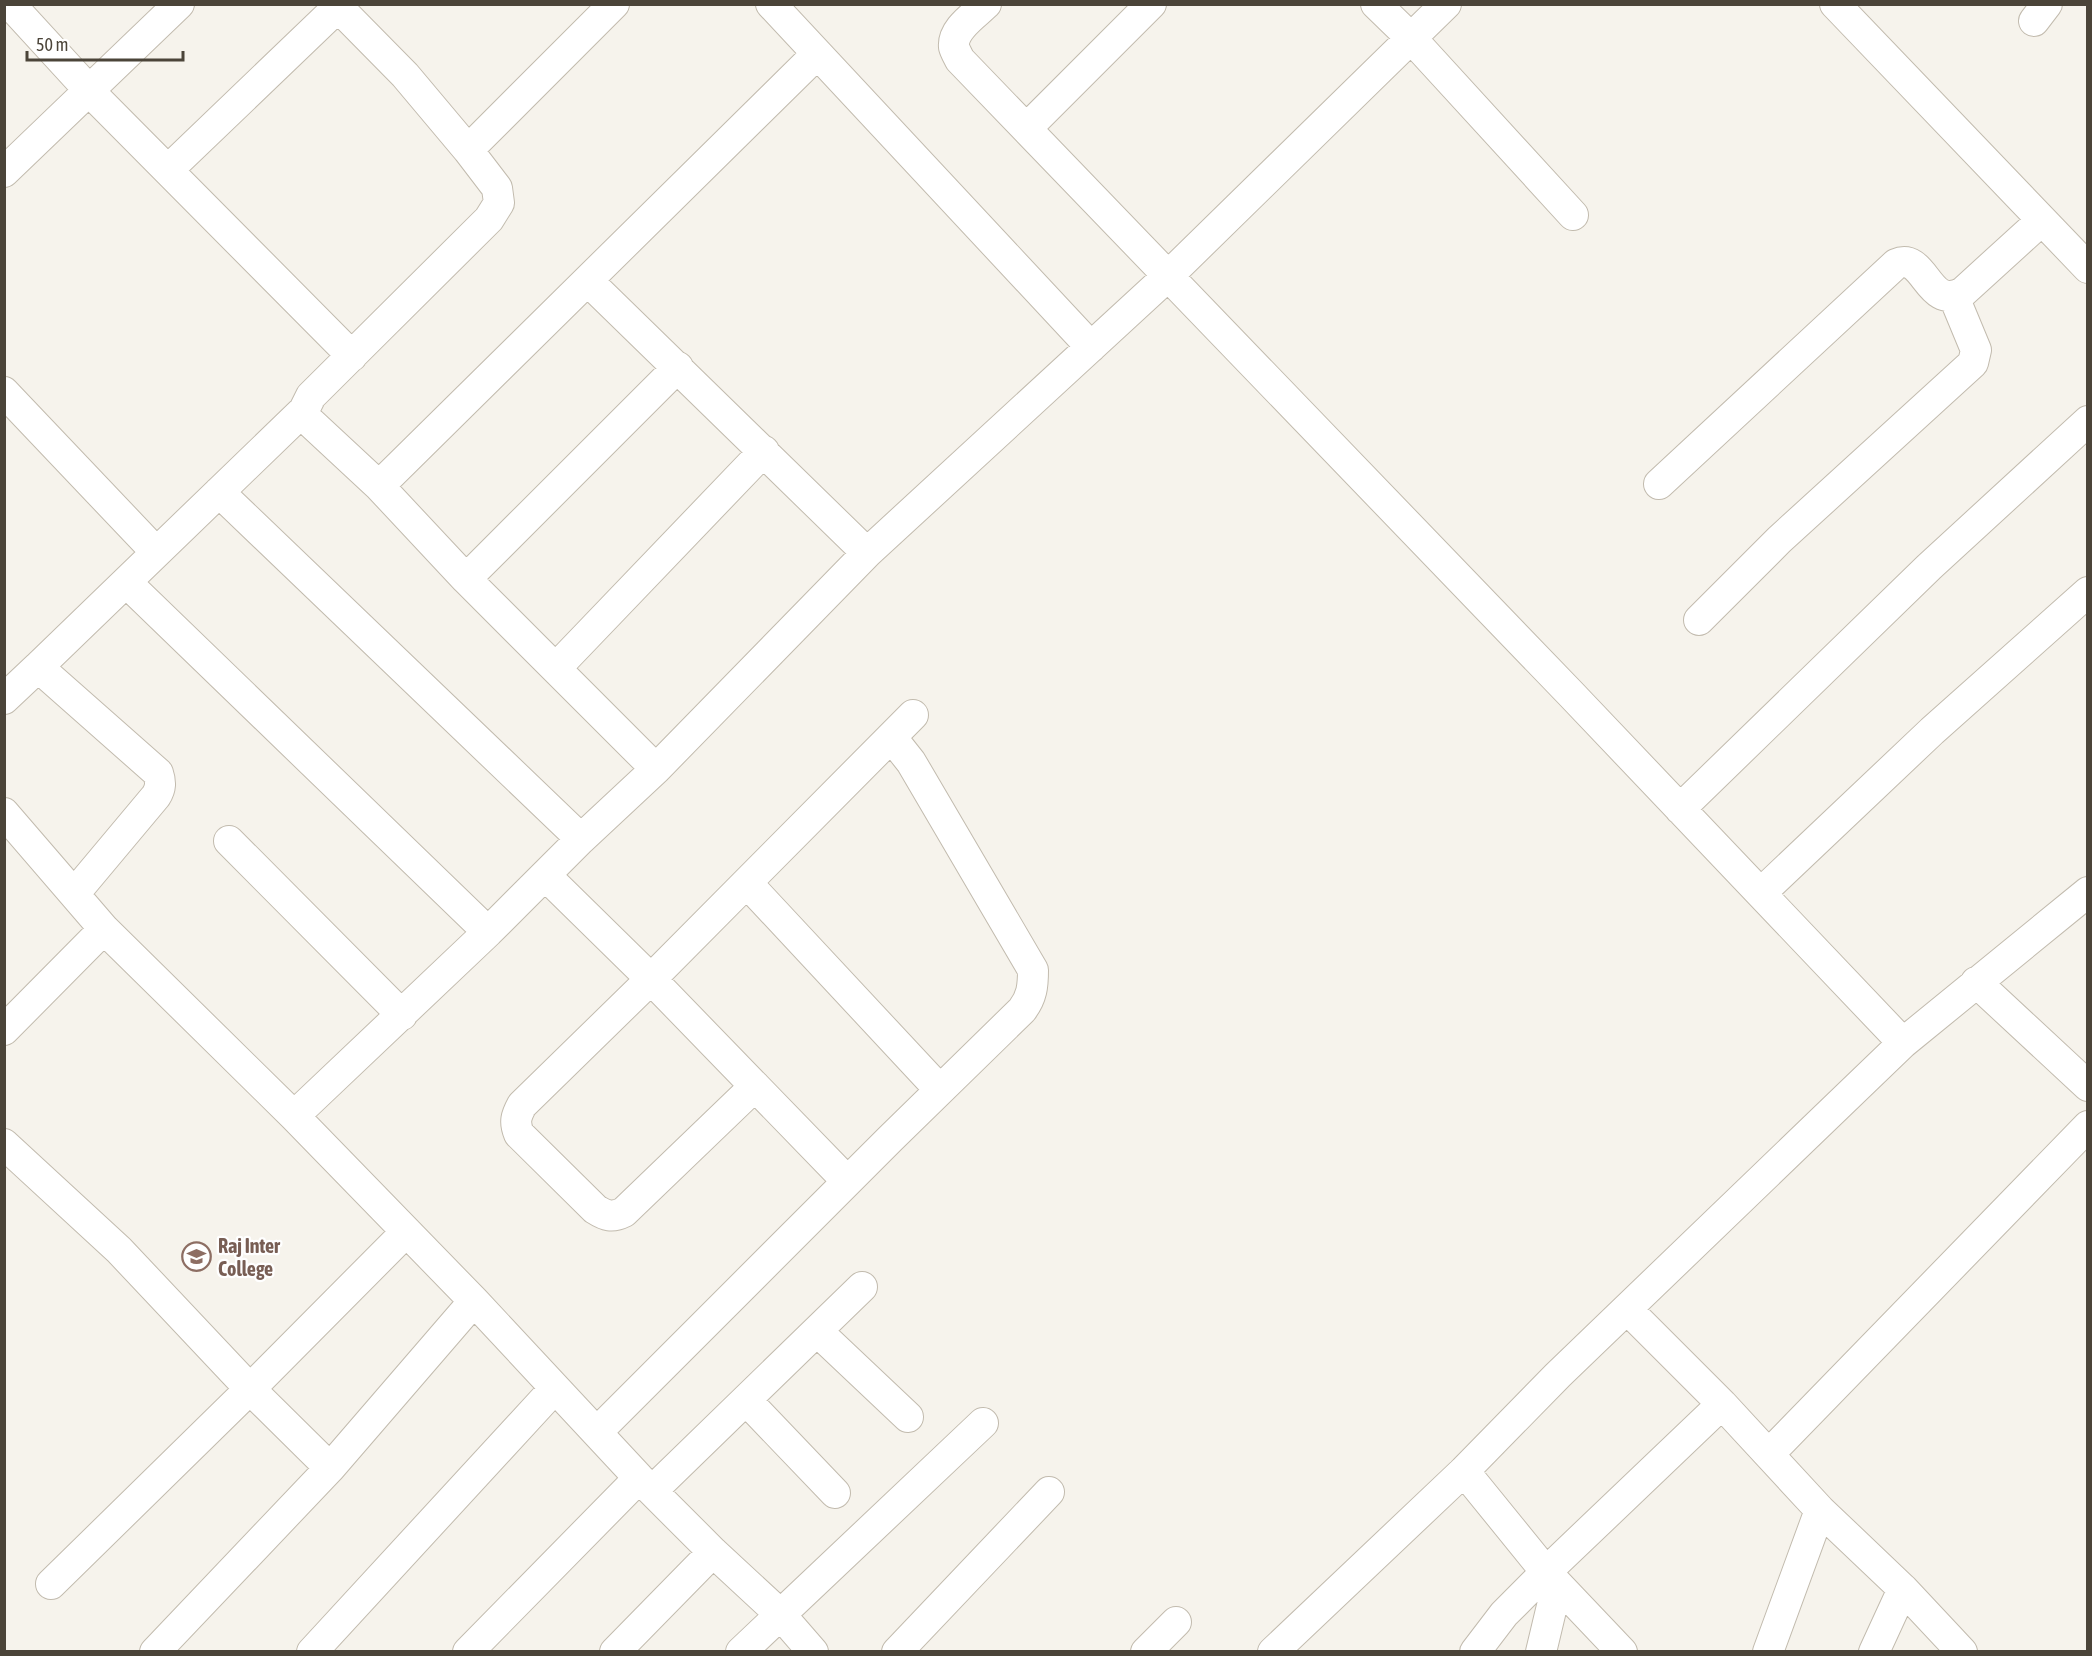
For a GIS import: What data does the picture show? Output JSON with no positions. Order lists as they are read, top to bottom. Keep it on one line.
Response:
{"places":{"school or university":["Raj Inter College"]},"scale_bar":"50 m"}
